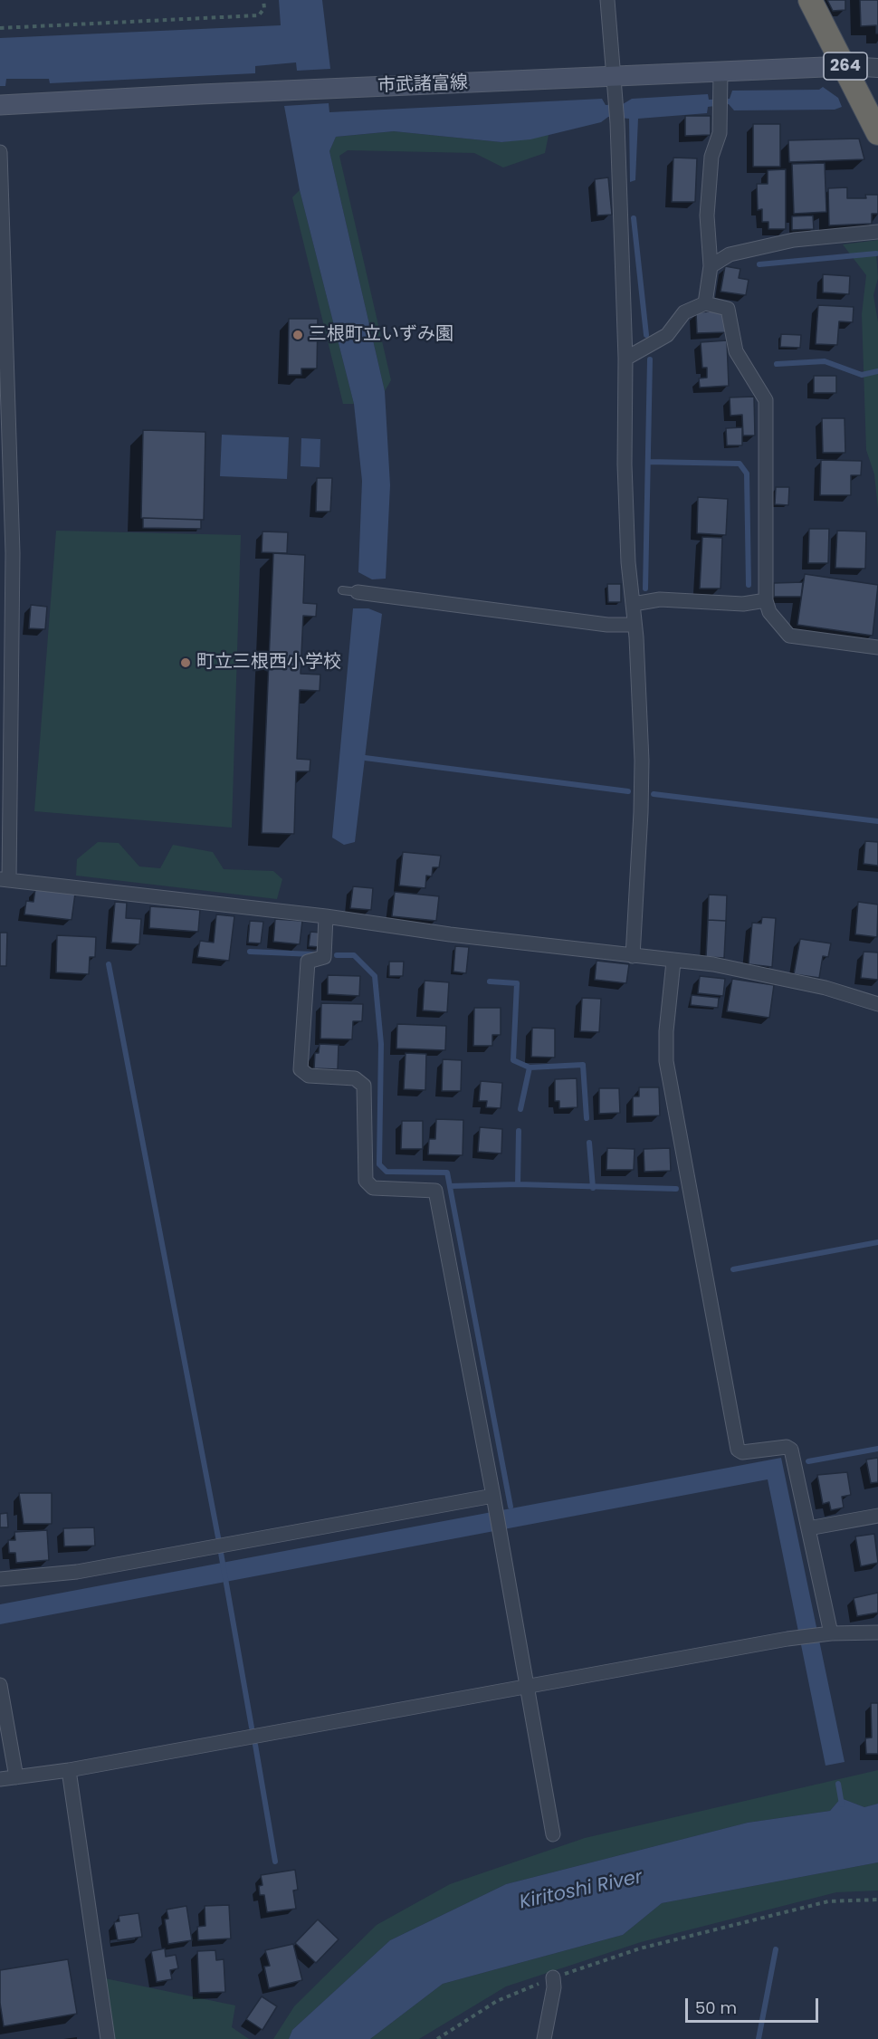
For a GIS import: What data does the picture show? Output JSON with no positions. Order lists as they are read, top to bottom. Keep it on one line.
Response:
{"streets":{"highway":["264"],"main road":["市武諸富線"]},"crossings":[["264","市武諸富線"]],"water":["Kiritoshi River"],"places":["三根町立いずみ園","町立三根西小学校"],"scale_bar":"50 m"}
